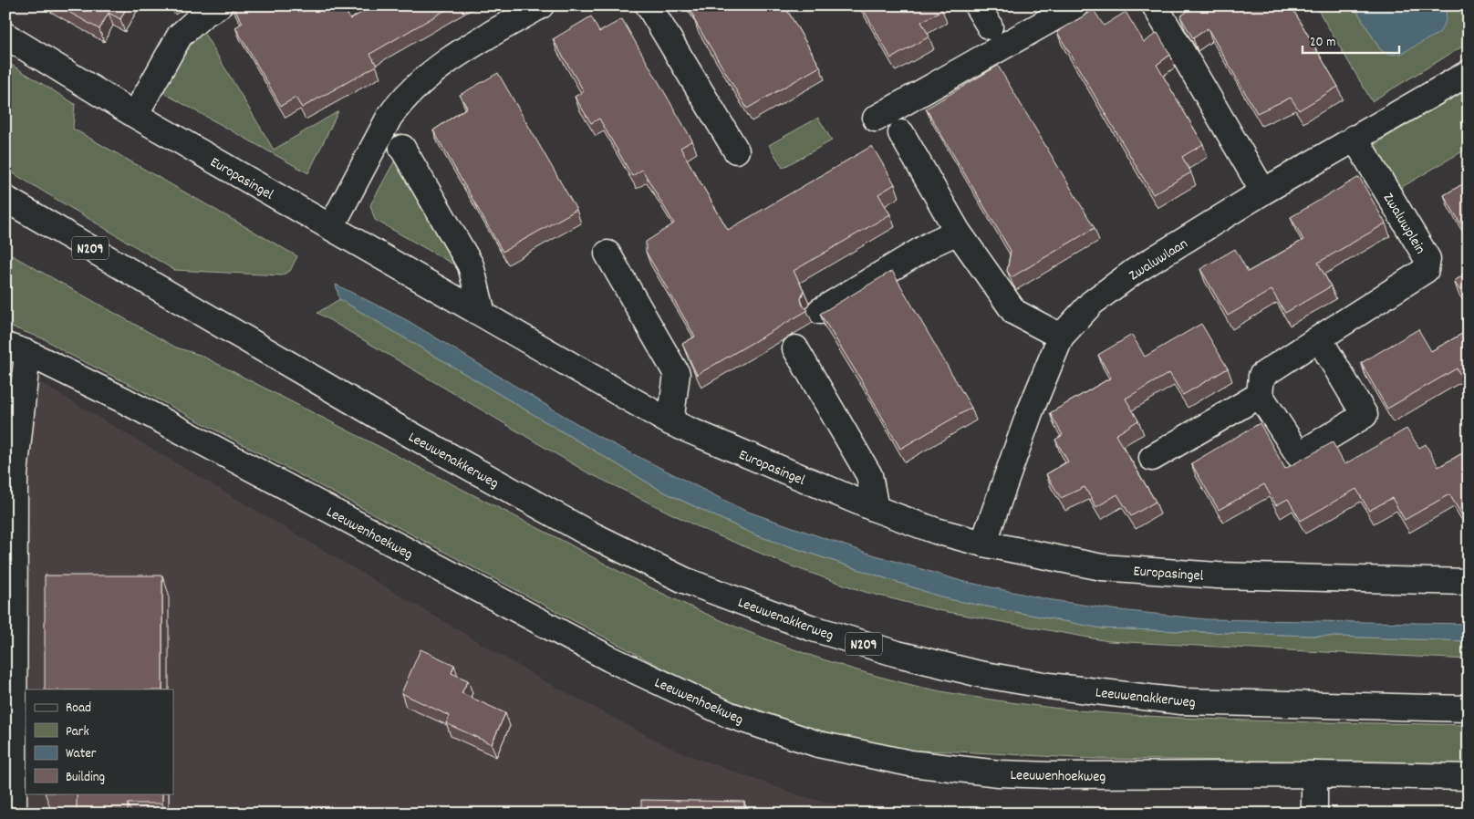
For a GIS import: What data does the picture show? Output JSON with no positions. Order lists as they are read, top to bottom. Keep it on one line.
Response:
{"streets":{"street":["Europasingel","Zwaluwplein","N209","Zwaluwlaan","Leeuwenakkerweg","Leeuwenhoekweg"]},"crossings":[["Europasingel","Zwaluwlaan"],["Zwaluwplein","Zwaluwlaan"]],"legend":["Road","Park","Water","Building"],"scale_bar":"20 m"}
